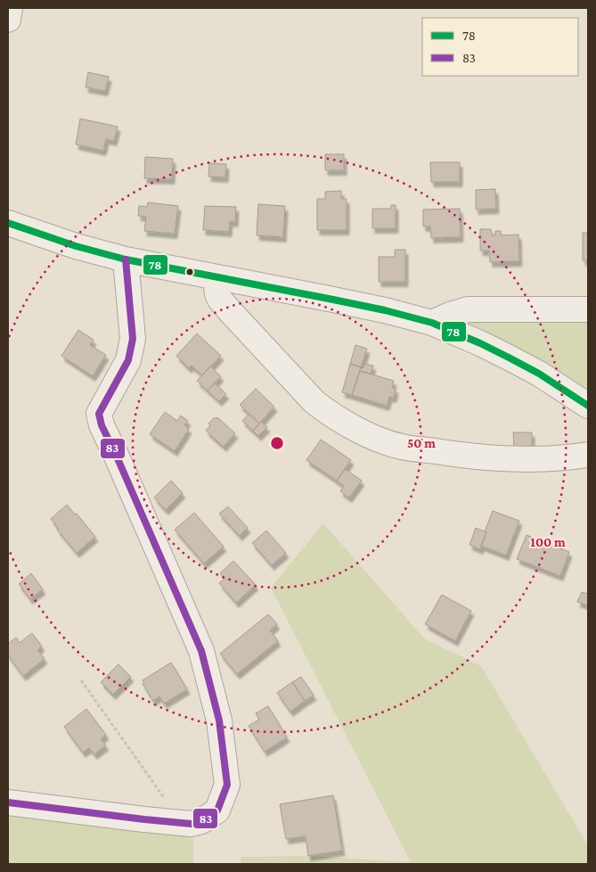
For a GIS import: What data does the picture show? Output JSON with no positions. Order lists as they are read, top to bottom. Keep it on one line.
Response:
{"lines":["transit line 78","transit line 83"],"legend":["78","83"],"rings":["50 m","100 m"]}
